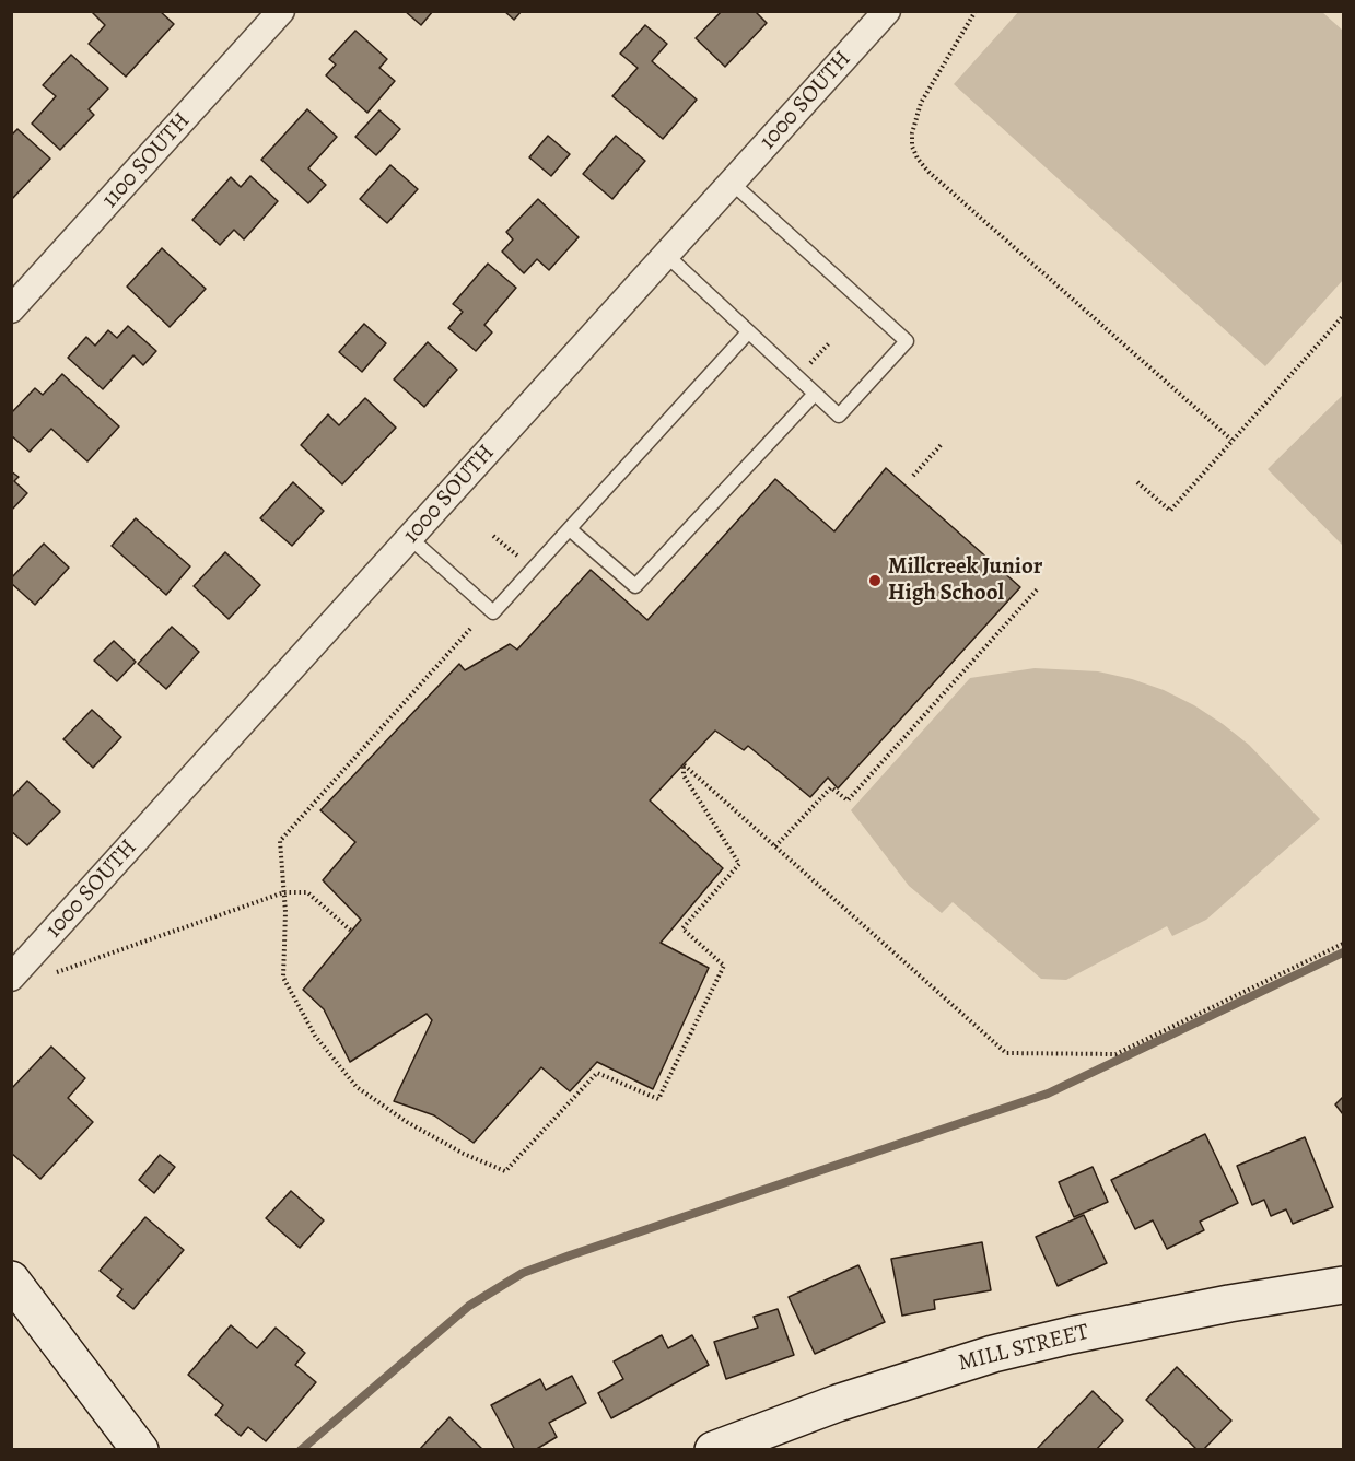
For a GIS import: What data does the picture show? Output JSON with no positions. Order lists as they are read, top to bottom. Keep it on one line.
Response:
{"streets":{"street":["1000 SOUTH","1100 SOUTH","MILL STREET"]},"places":["Millcreek Junior High School"]}
